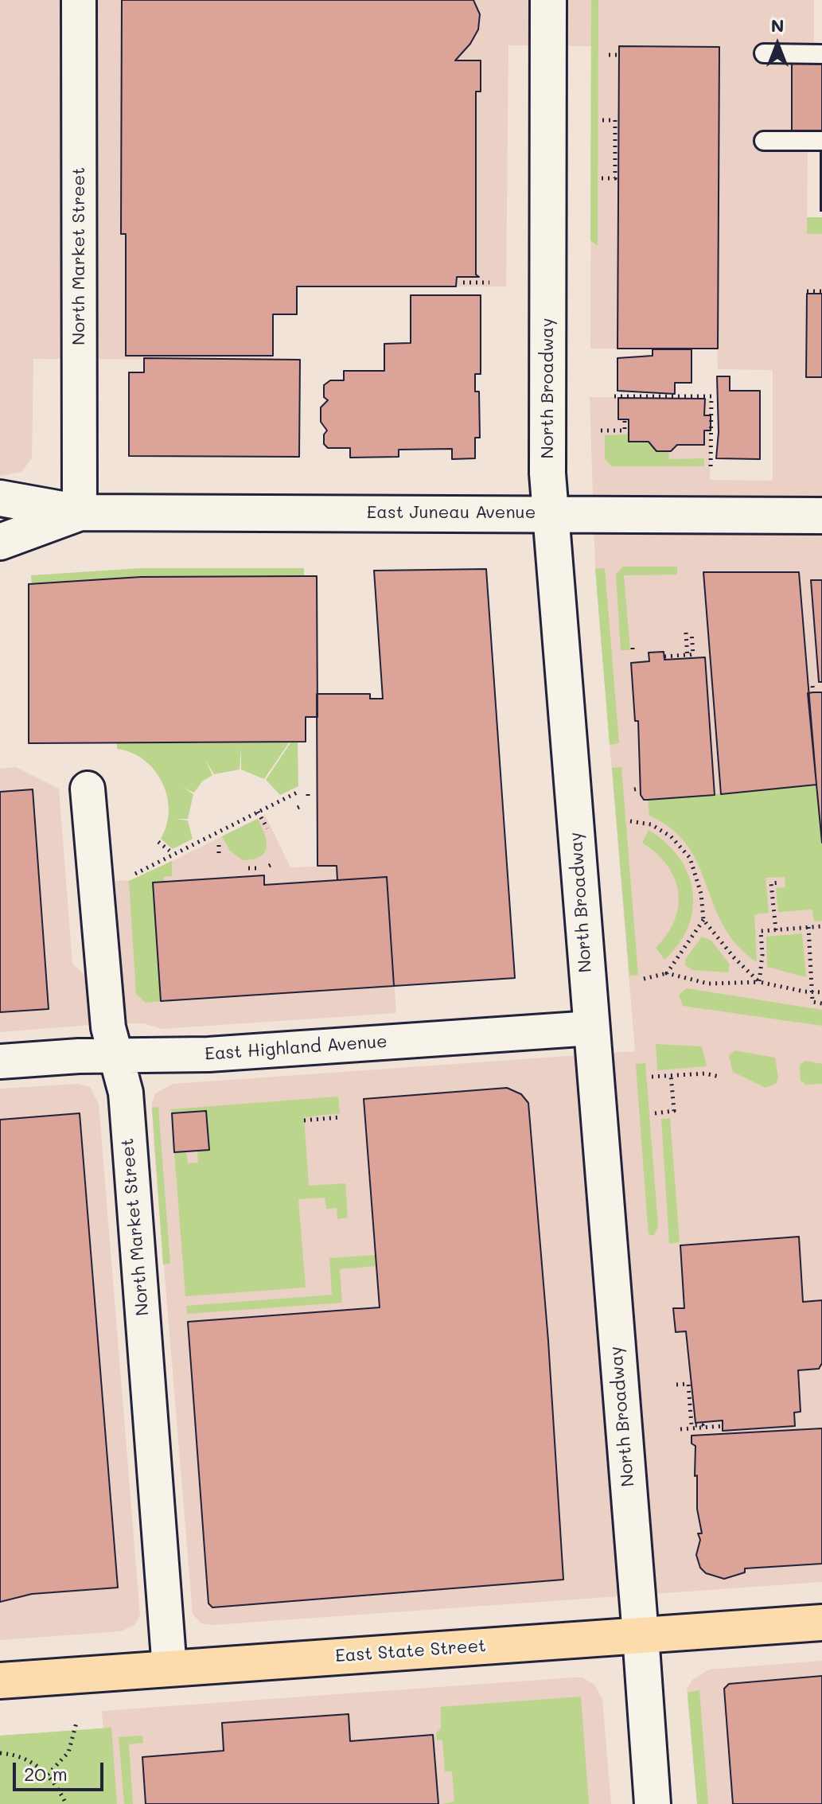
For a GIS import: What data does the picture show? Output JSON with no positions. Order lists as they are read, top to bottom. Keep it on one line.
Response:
{"streets":{"main road":["East State Street"],"street":["North Market Street","North Broadway","East Juneau Avenue","East Highland Avenue"]},"crossings":[["North Market Street","East Juneau Avenue"],["North Market Street","East Highland Avenue"],["North Market Street","East State Street"],["North Broadway","East Juneau Avenue"],["North Broadway","East Highland Avenue"],["North Broadway","East State Street"]],"scale_bar":"20 m","north":"top"}
